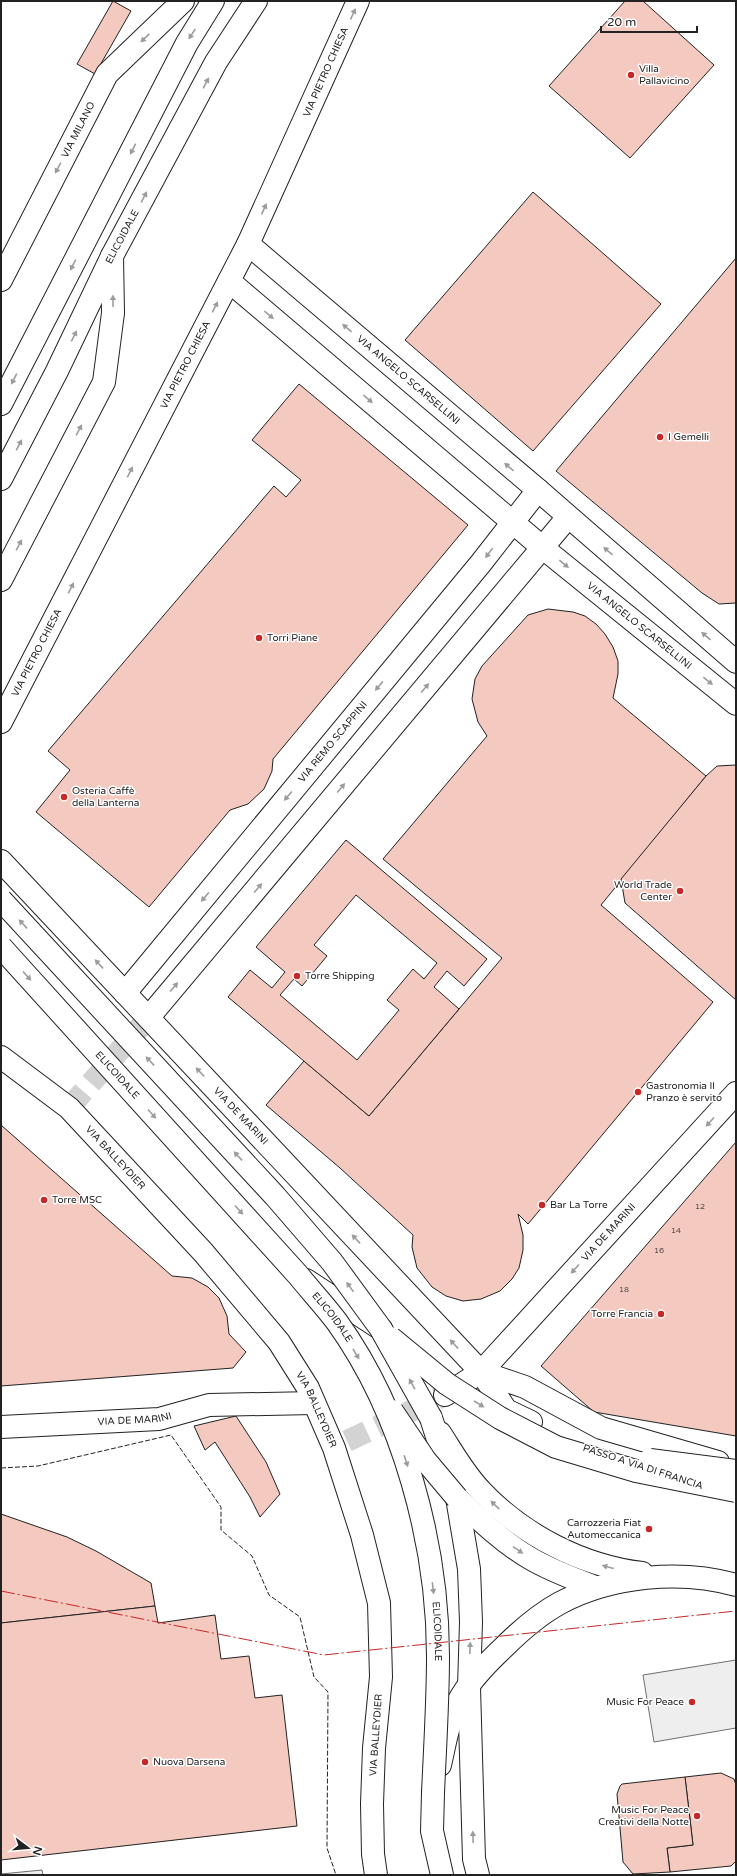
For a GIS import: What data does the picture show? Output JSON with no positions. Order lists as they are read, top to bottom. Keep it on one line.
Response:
{"streets":{"main road":["VIA PIETRO CHIESA","VIA MILANO","ELICOIDALE","VIA ANGELO SCARSELLINI","VIA REMO SCAPPINI","VIA DE MARINI","VIA BALLEYDIER","PASSO A VIA DI FRANCIA"]},"crossings":[["VIA PIETRO CHIESA","VIA ANGELO SCARSELLINI"],["VIA ANGELO SCARSELLINI","VIA REMO SCAPPINI"],["VIA REMO SCAPPINI","VIA DE MARINI"],["VIA DE MARINI","VIA BALLEYDIER"],["VIA DE MARINI","PASSO A VIA DI FRANCIA"]],"places":["Villa Pallavicino","I Gemelli","Torri Piane","Osteria Caffè della Lanterna","World Trade Center","Torre Shipping","Gastronomia Il Pranzo è servito","Torre MSC","Bar La Torre","Torre Francia","Carrozzeria Fiat Automeccanica","Music For Peace","Nuova Darsena","Music For Peace Creativi della Notte"],"house_numbers":["12","14","16","18"],"scale_bar":"20 m","north":"right"}
